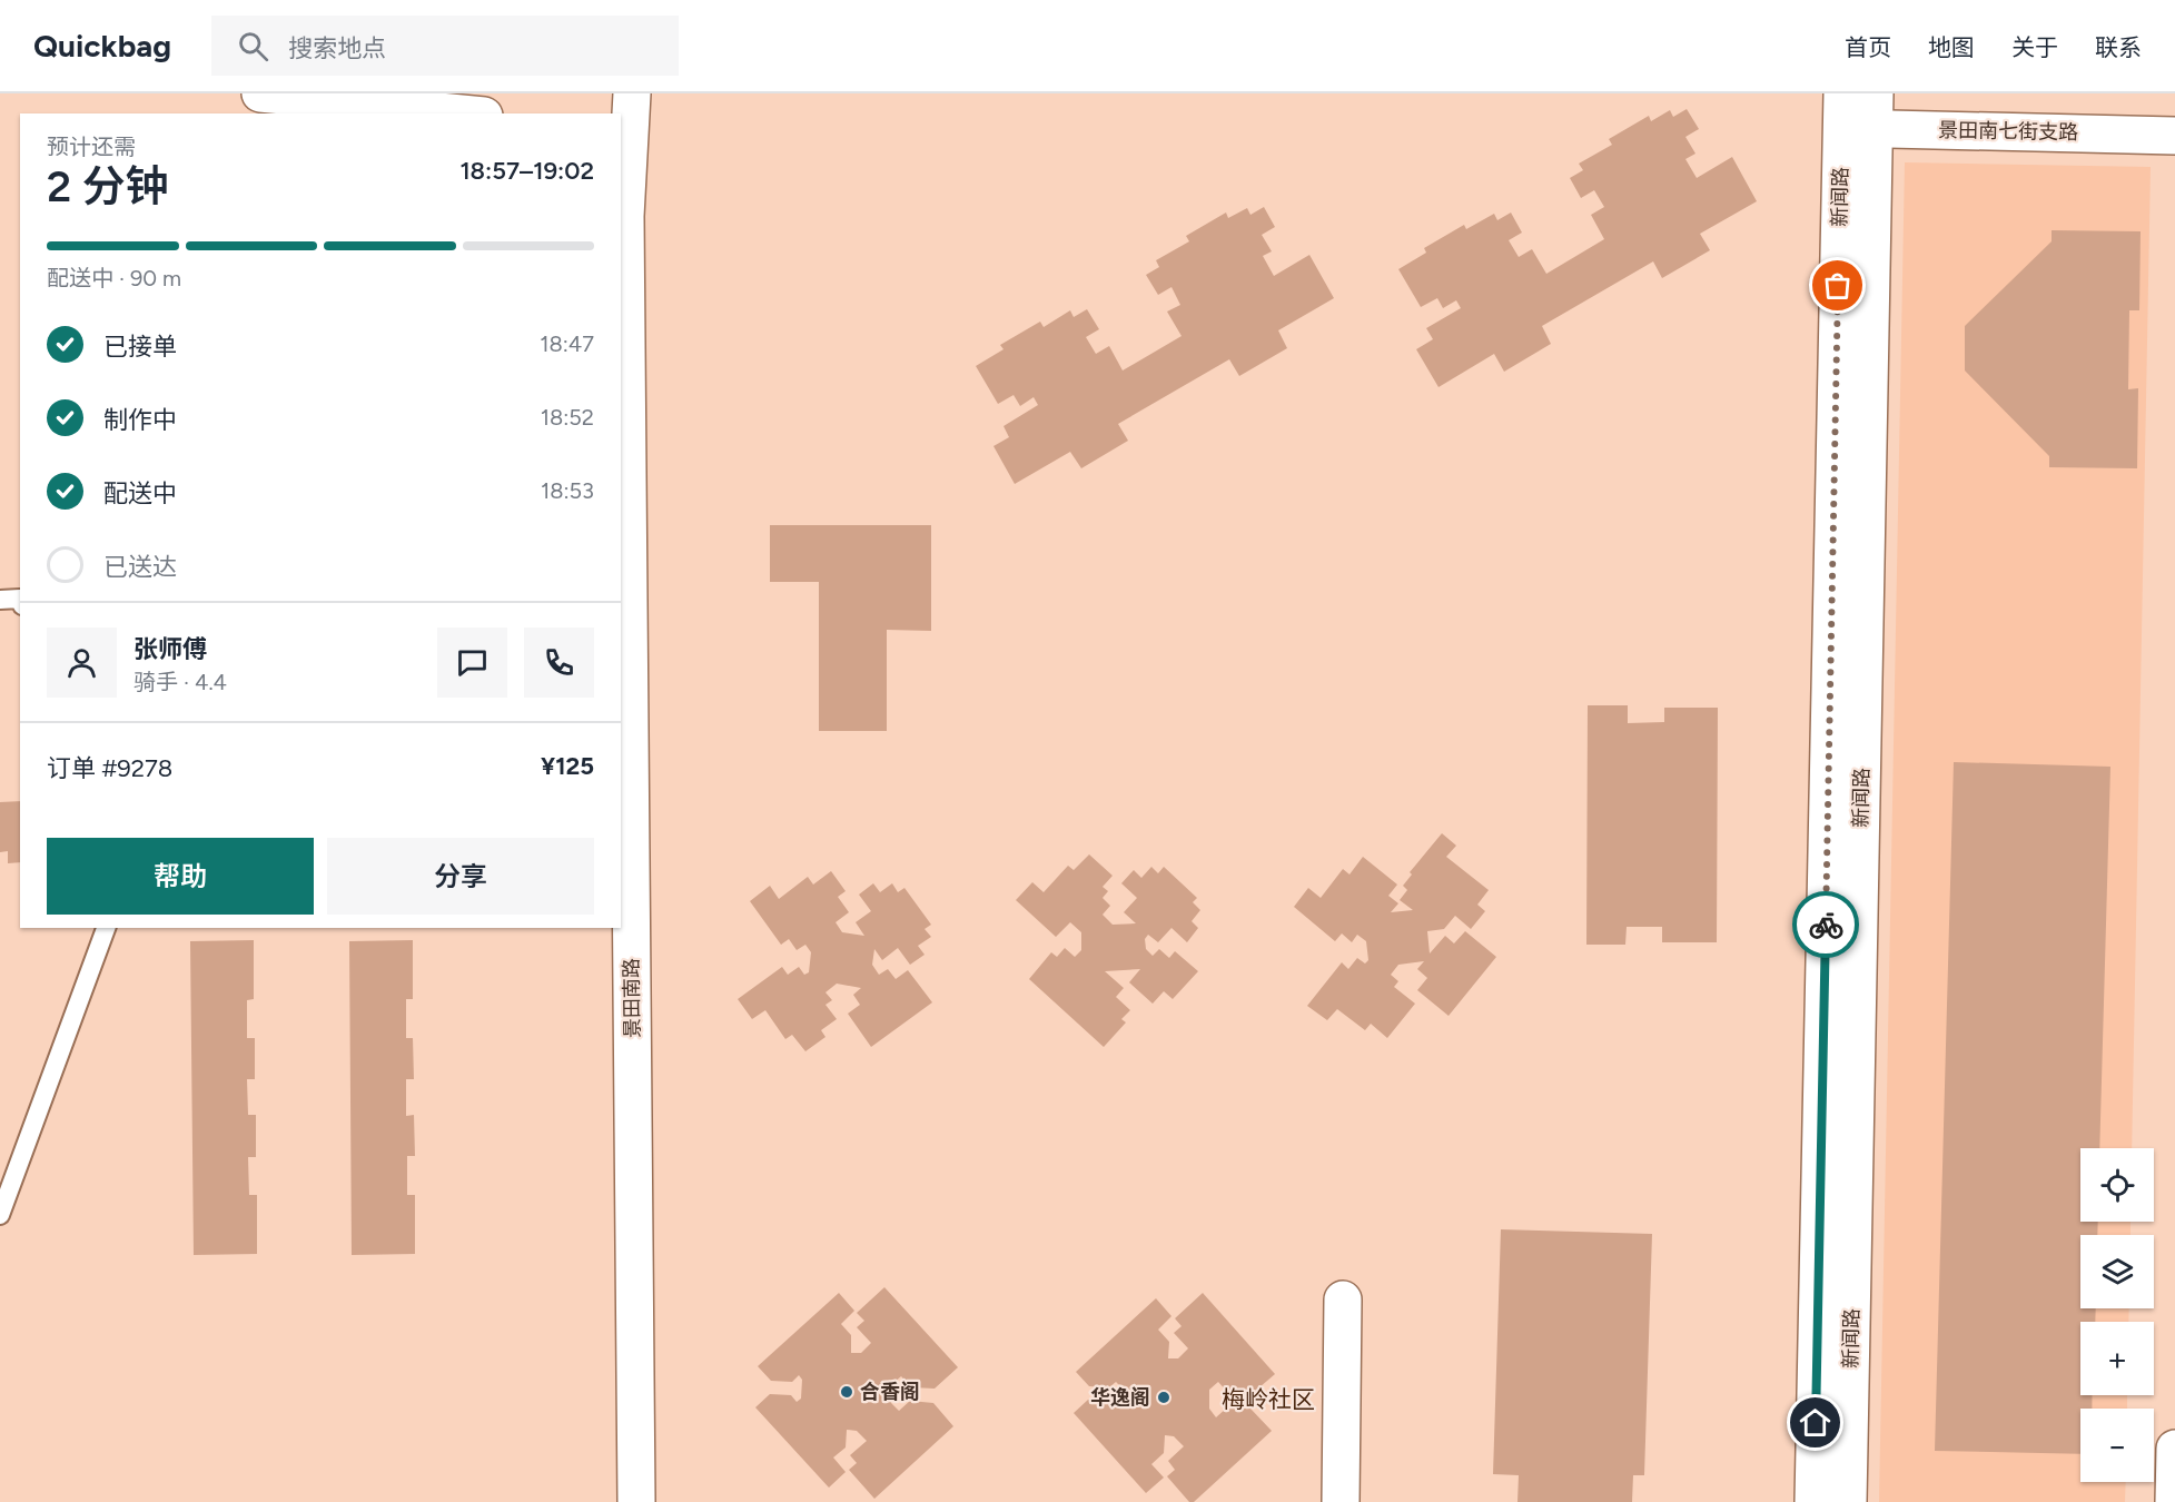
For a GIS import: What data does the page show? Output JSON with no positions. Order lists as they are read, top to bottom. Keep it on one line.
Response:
{"streets":{"street":["景田南七街支路","新闻路","景田南路"]},"crossings":[["景田南七街支路","新闻路"]],"districts":["梅岭社区"],"places":["合香阁","华逸阁"],"page":{"header":"Quickbag","search":"搜索地点","nav":["首页","地图","关于","联系"],"heading":["2 分钟","预计还需","18:57–19:02"],"panel":["张师傅","骑手 · 4.4","订单 #9278","¥125"],"bar":"配送中 · 90 m","list":[["已接单","18:47"],["制作中","18:52"],["配送中","18:53"],"已送达"],"buttons":["帮助","分享"],"map_buttons":["+","−"]}}
